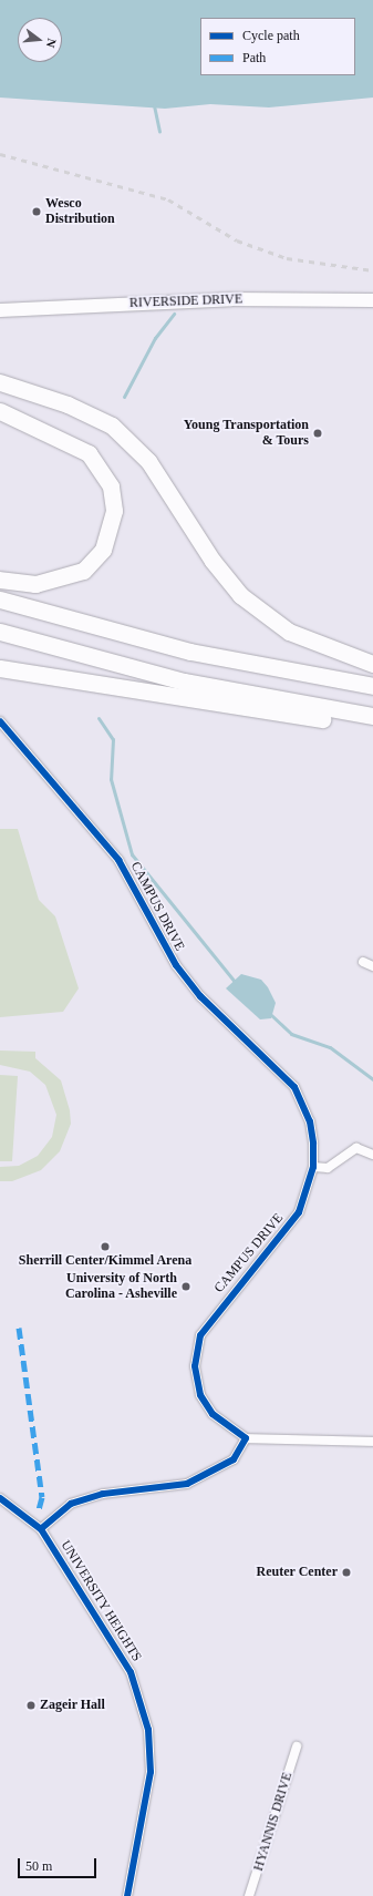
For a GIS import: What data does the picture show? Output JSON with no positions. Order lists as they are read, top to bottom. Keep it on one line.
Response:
{"streets":{"main road":["RIVERSIDE DRIVE"],"street":["CAMPUS DRIVE","UNIVERSITY HEIGHTS","HYANNIS DRIVE"]},"places":["Wesco Distribution","Young Transportation & Tours","Sherrill Center/Kimmel Arena","University of North Carolina - Asheville","Reuter Center","Zageir Hall"],"legend":["Cycle path","Path"],"scale_bar":"50 m","north":"right"}
